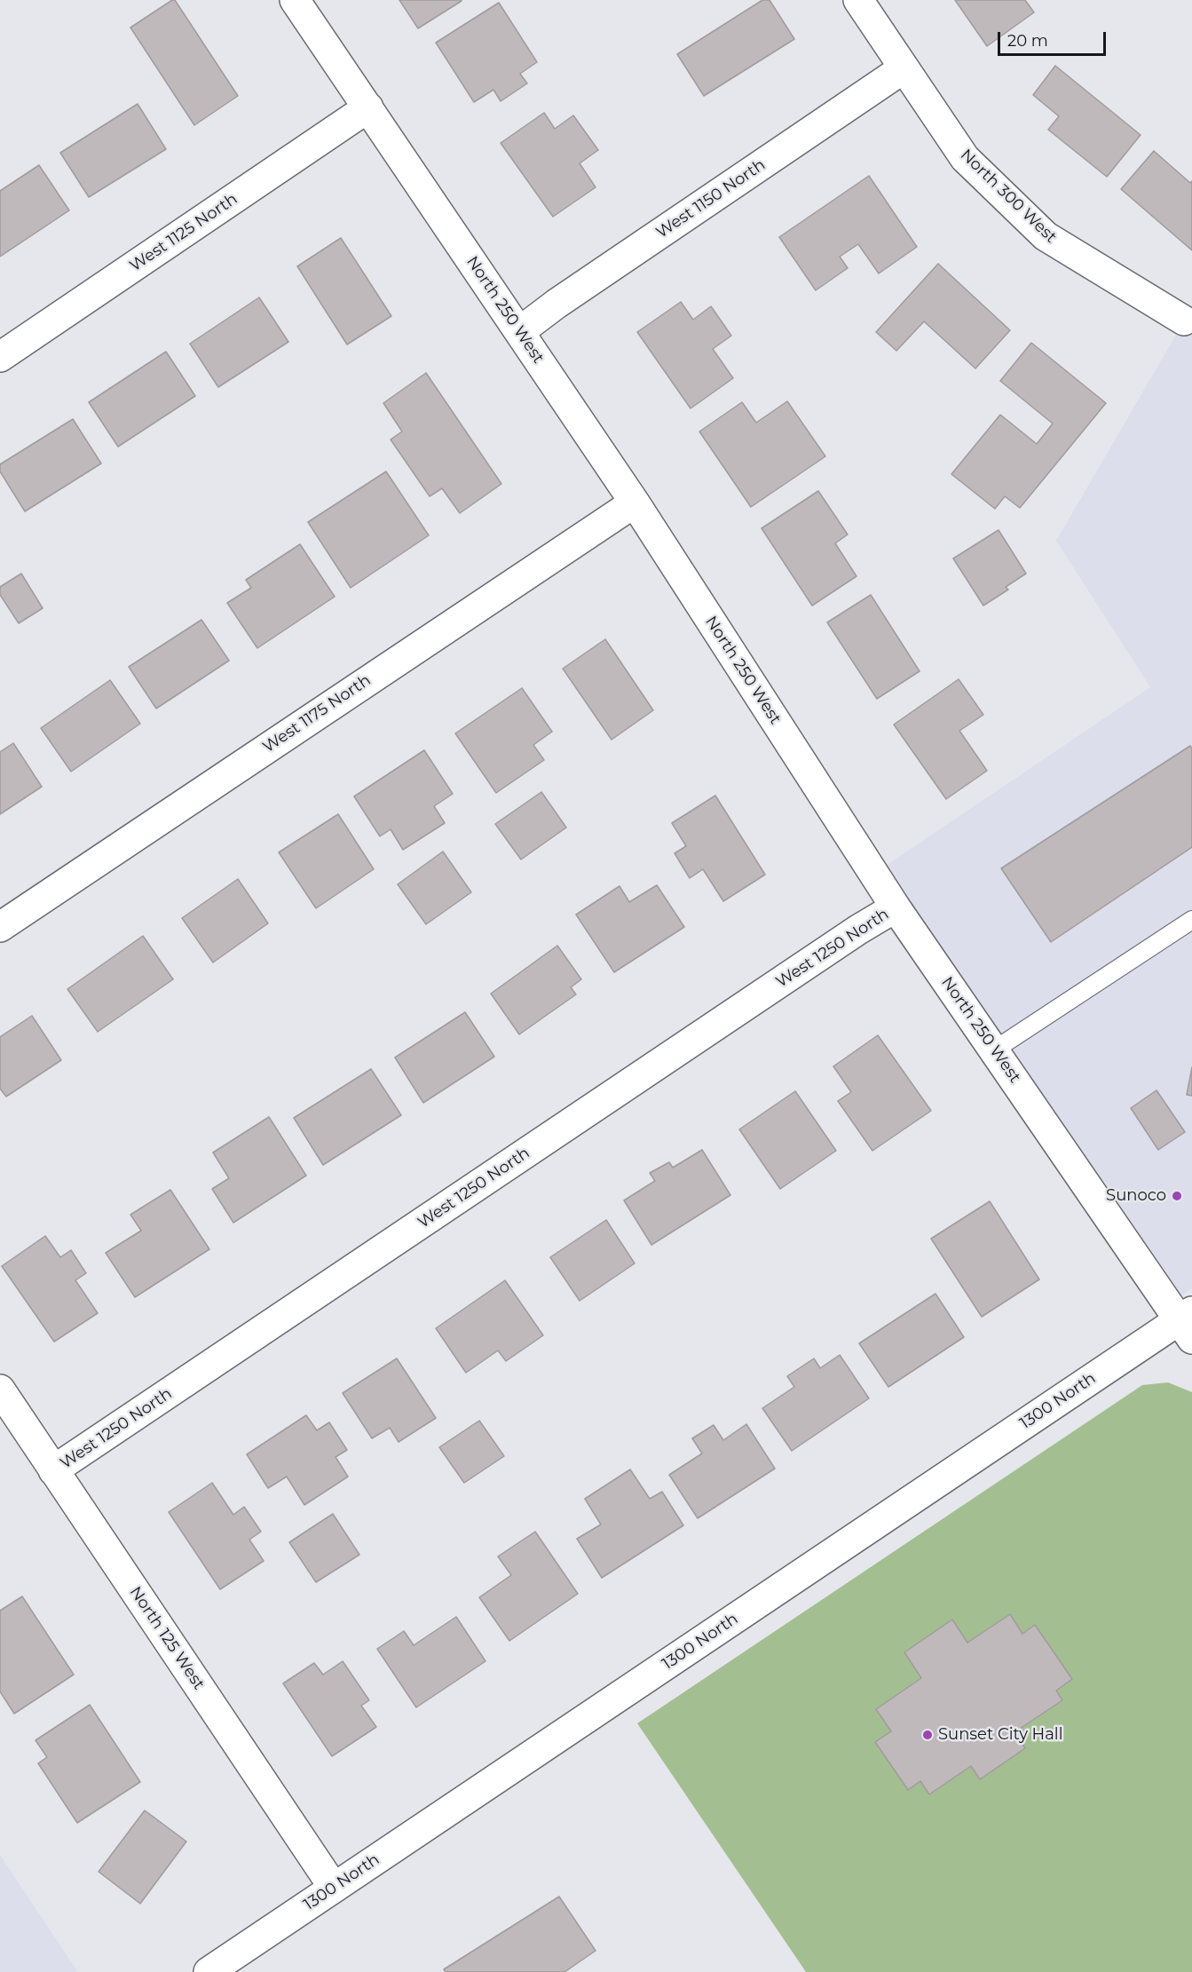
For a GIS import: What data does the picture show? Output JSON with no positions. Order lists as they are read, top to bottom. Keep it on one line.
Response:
{"streets":{"street":["North 300 West","West 1150 North","West 1125 North","North 250 West","West 1175 North","West 1250 North","1300 North","North 125 West"]},"crossings":[["North 300 West","West 1150 North"],["West 1150 North","North 250 West"],["West 1125 North","North 250 West"],["North 250 West","West 1175 North"],["North 250 West","West 1250 North"],["North 250 West","1300 North"],["West 1250 North","North 125 West"],["1300 North","North 125 West"]],"places":["Sunoco","Sunset City Hall"],"scale_bar":"20 m"}
